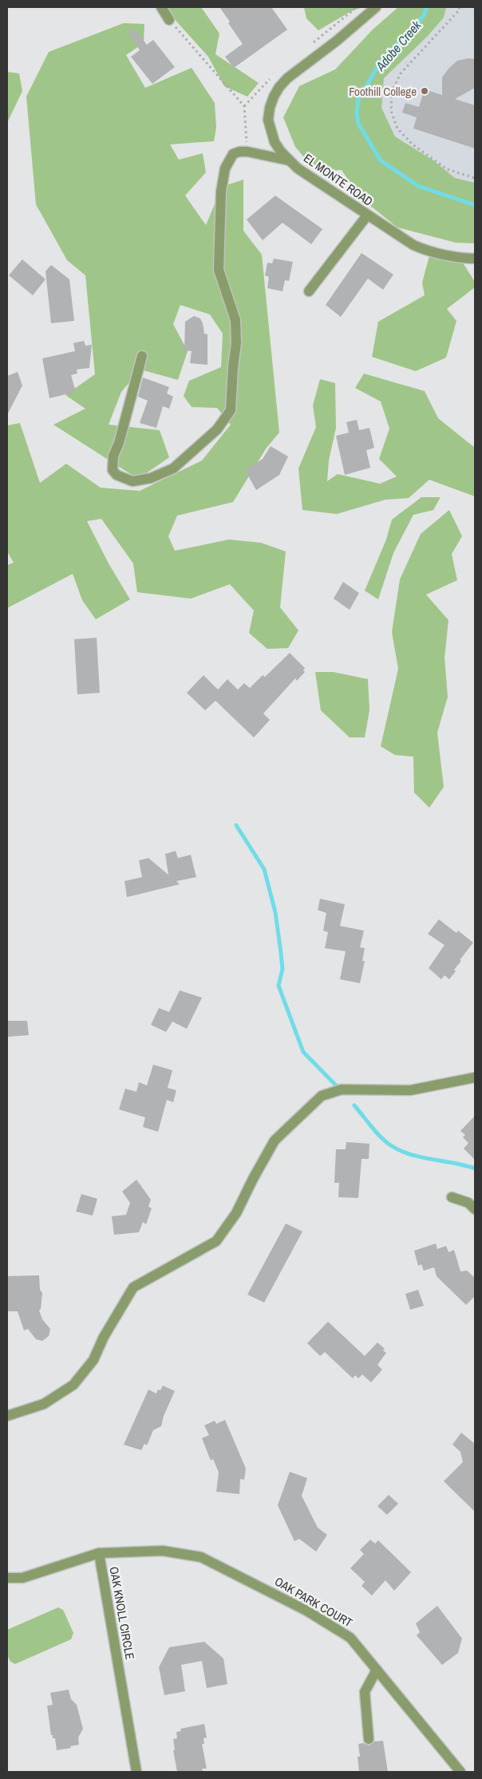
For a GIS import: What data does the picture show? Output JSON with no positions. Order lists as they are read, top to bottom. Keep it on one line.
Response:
{"streets":{"street":["EL MONTE ROAD","OAK PARK COURT","OAK KNOLL CIRCLE"]},"crossings":[["OAK PARK COURT","OAK KNOLL CIRCLE"]],"water":["Adobe Creek"],"places":["Foothill College"]}
